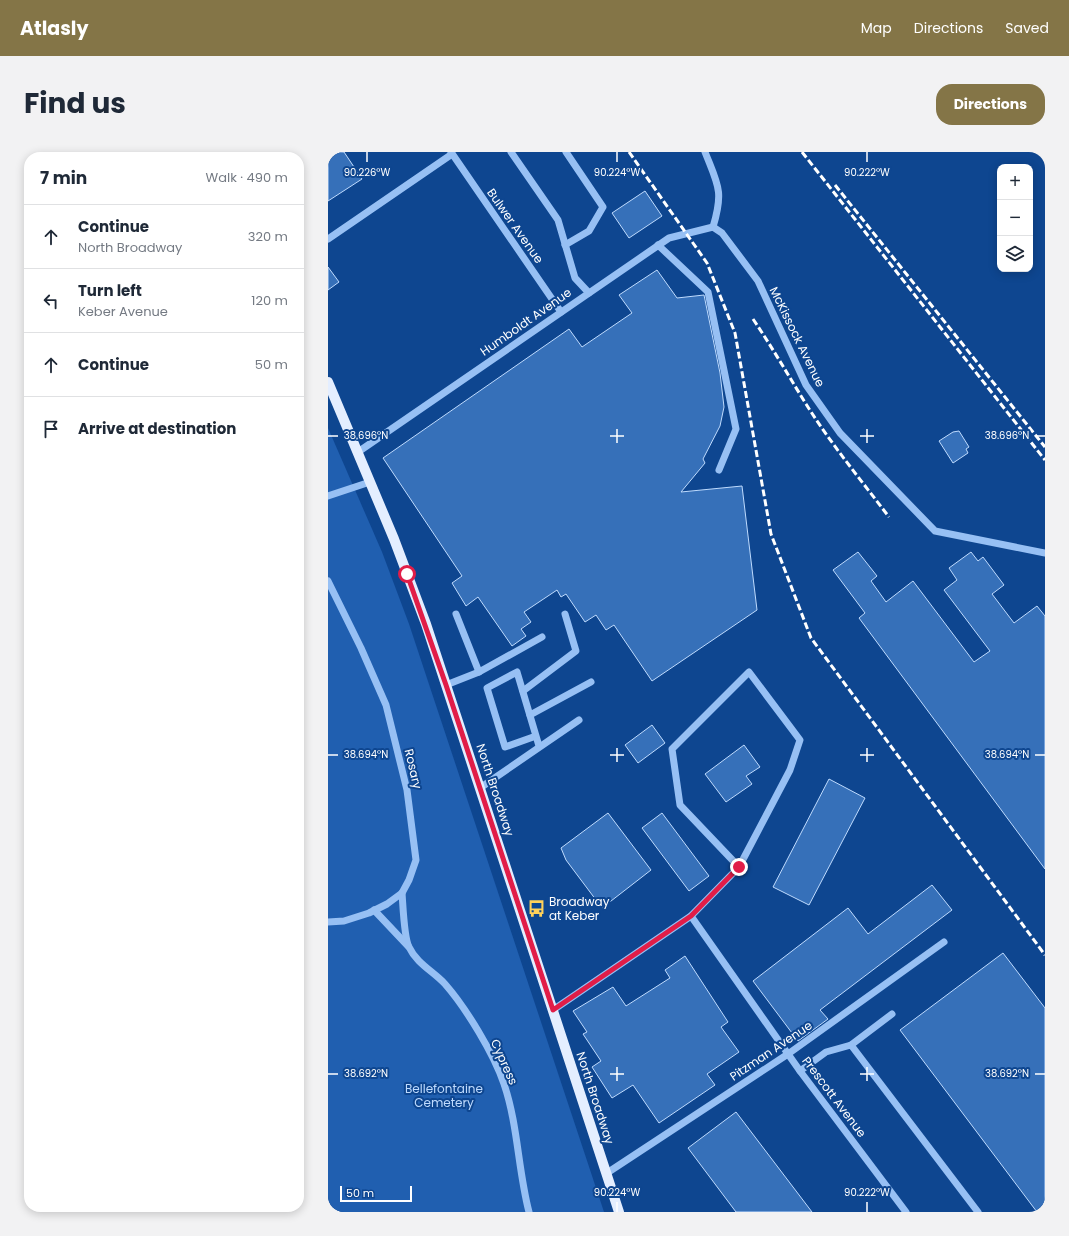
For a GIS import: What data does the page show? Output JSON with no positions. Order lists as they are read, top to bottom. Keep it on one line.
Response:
{"streets":{"main road":["North Broadway"],"street":["Bulwer Avenue","Humboldt Avenue","McKissock Avenue","Rosary","Pitzman Avenue","Cypress","Prescott Avenue"]},"crossings":[["Bulwer Avenue","Humboldt Avenue"],["Humboldt Avenue","McKissock Avenue"],["Humboldt Avenue","North Broadway"],["Rosary","Cypress"],["North Broadway","Pitzman Avenue"],["Pitzman Avenue","Prescott Avenue"]],"parks":["Bellefontaine Cemetery"],"places":{"bus stop":["Broadway at Keber"]},"scale_bar":"50 m","page":{"header":"Atlasly","nav":["Map","Directions","Saved"],"title":"Find us","buttons":"Directions","heading":["7 min","Walk · 490 m"],"map_buttons":["+","−"],"list":[["Continue","North Broadway","320 m"],["Turn left","Keber Avenue","120 m"],["Continue","50 m"],"Arrive at destination"],"scale":"50 m"},"coordinates":["90.226°W","90.224°W","90.222°W","38.696°N","38.694°N","38.692°N"]}
